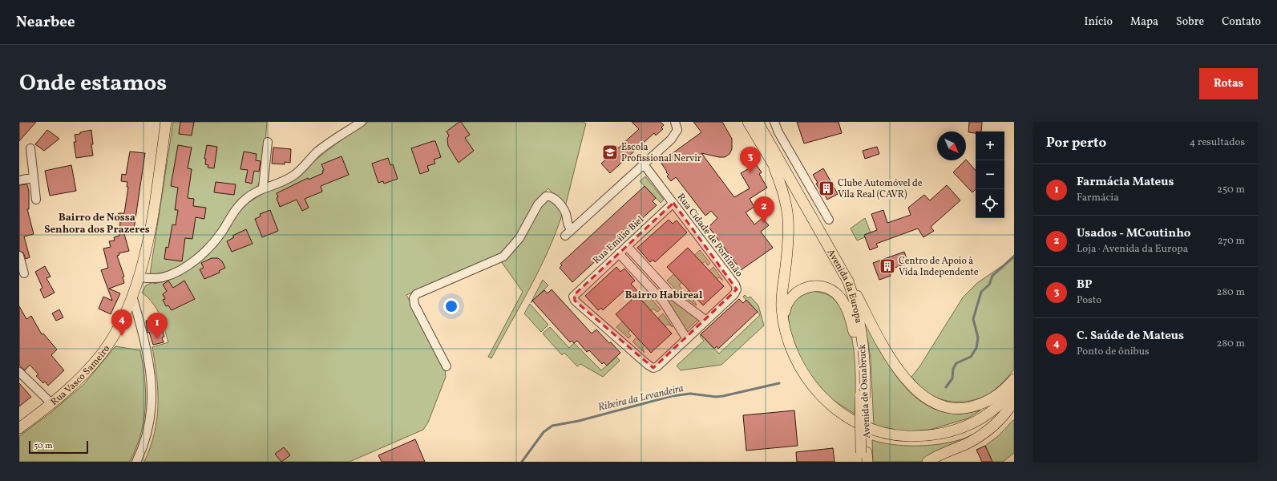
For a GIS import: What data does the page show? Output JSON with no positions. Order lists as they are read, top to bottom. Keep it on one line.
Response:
{"streets":{"main road":["Avenida da Europa","Rua Vasco Sameiro","Avenida de Osnabruck"],"street":["Rua Cidade de Portimão","Rua Emílio Biel"]},"crossings":[["Rua Cidade de Portimão","Rua Emílio Biel"],["Avenida da Europa","Avenida de Osnabruck"]],"districts":["Bairro de Nossa Senhora dos Prazeres","Bairro Habireal"],"water":["Ribeira da Levandeira"],"places":{"school or university":["Escola Profissional Nervir"],"building":["Clube Automóvel de Vila Real (CAVR)","Centro de Apoio à Vida Independente"]},"scale_bar":"50 m","north":"bottom right","page":{"header":"Nearbee","nav":["Início","Mapa","Sobre","Contato"],"title":"Onde estamos","buttons":"Rotas","heading":["Por perto","4 resultados"],"map_buttons":["+","−"],"pins":["3","2","4","1"],"list":[{"mark":"1","name":"Farmácia Mateus","note":"Farmácia","value":"250 m"},{"mark":"2","name":"Usados - MCoutinho","note":"Loja · Avenida da Europa","value":"270 m"},{"mark":"3","name":"BP","note":"Posto","value":"280 m"},{"mark":"4","name":"C. Saúde de Mateus","note":"Ponto de ônibus","value":"280 m"}],"scale":"50 m"}}
